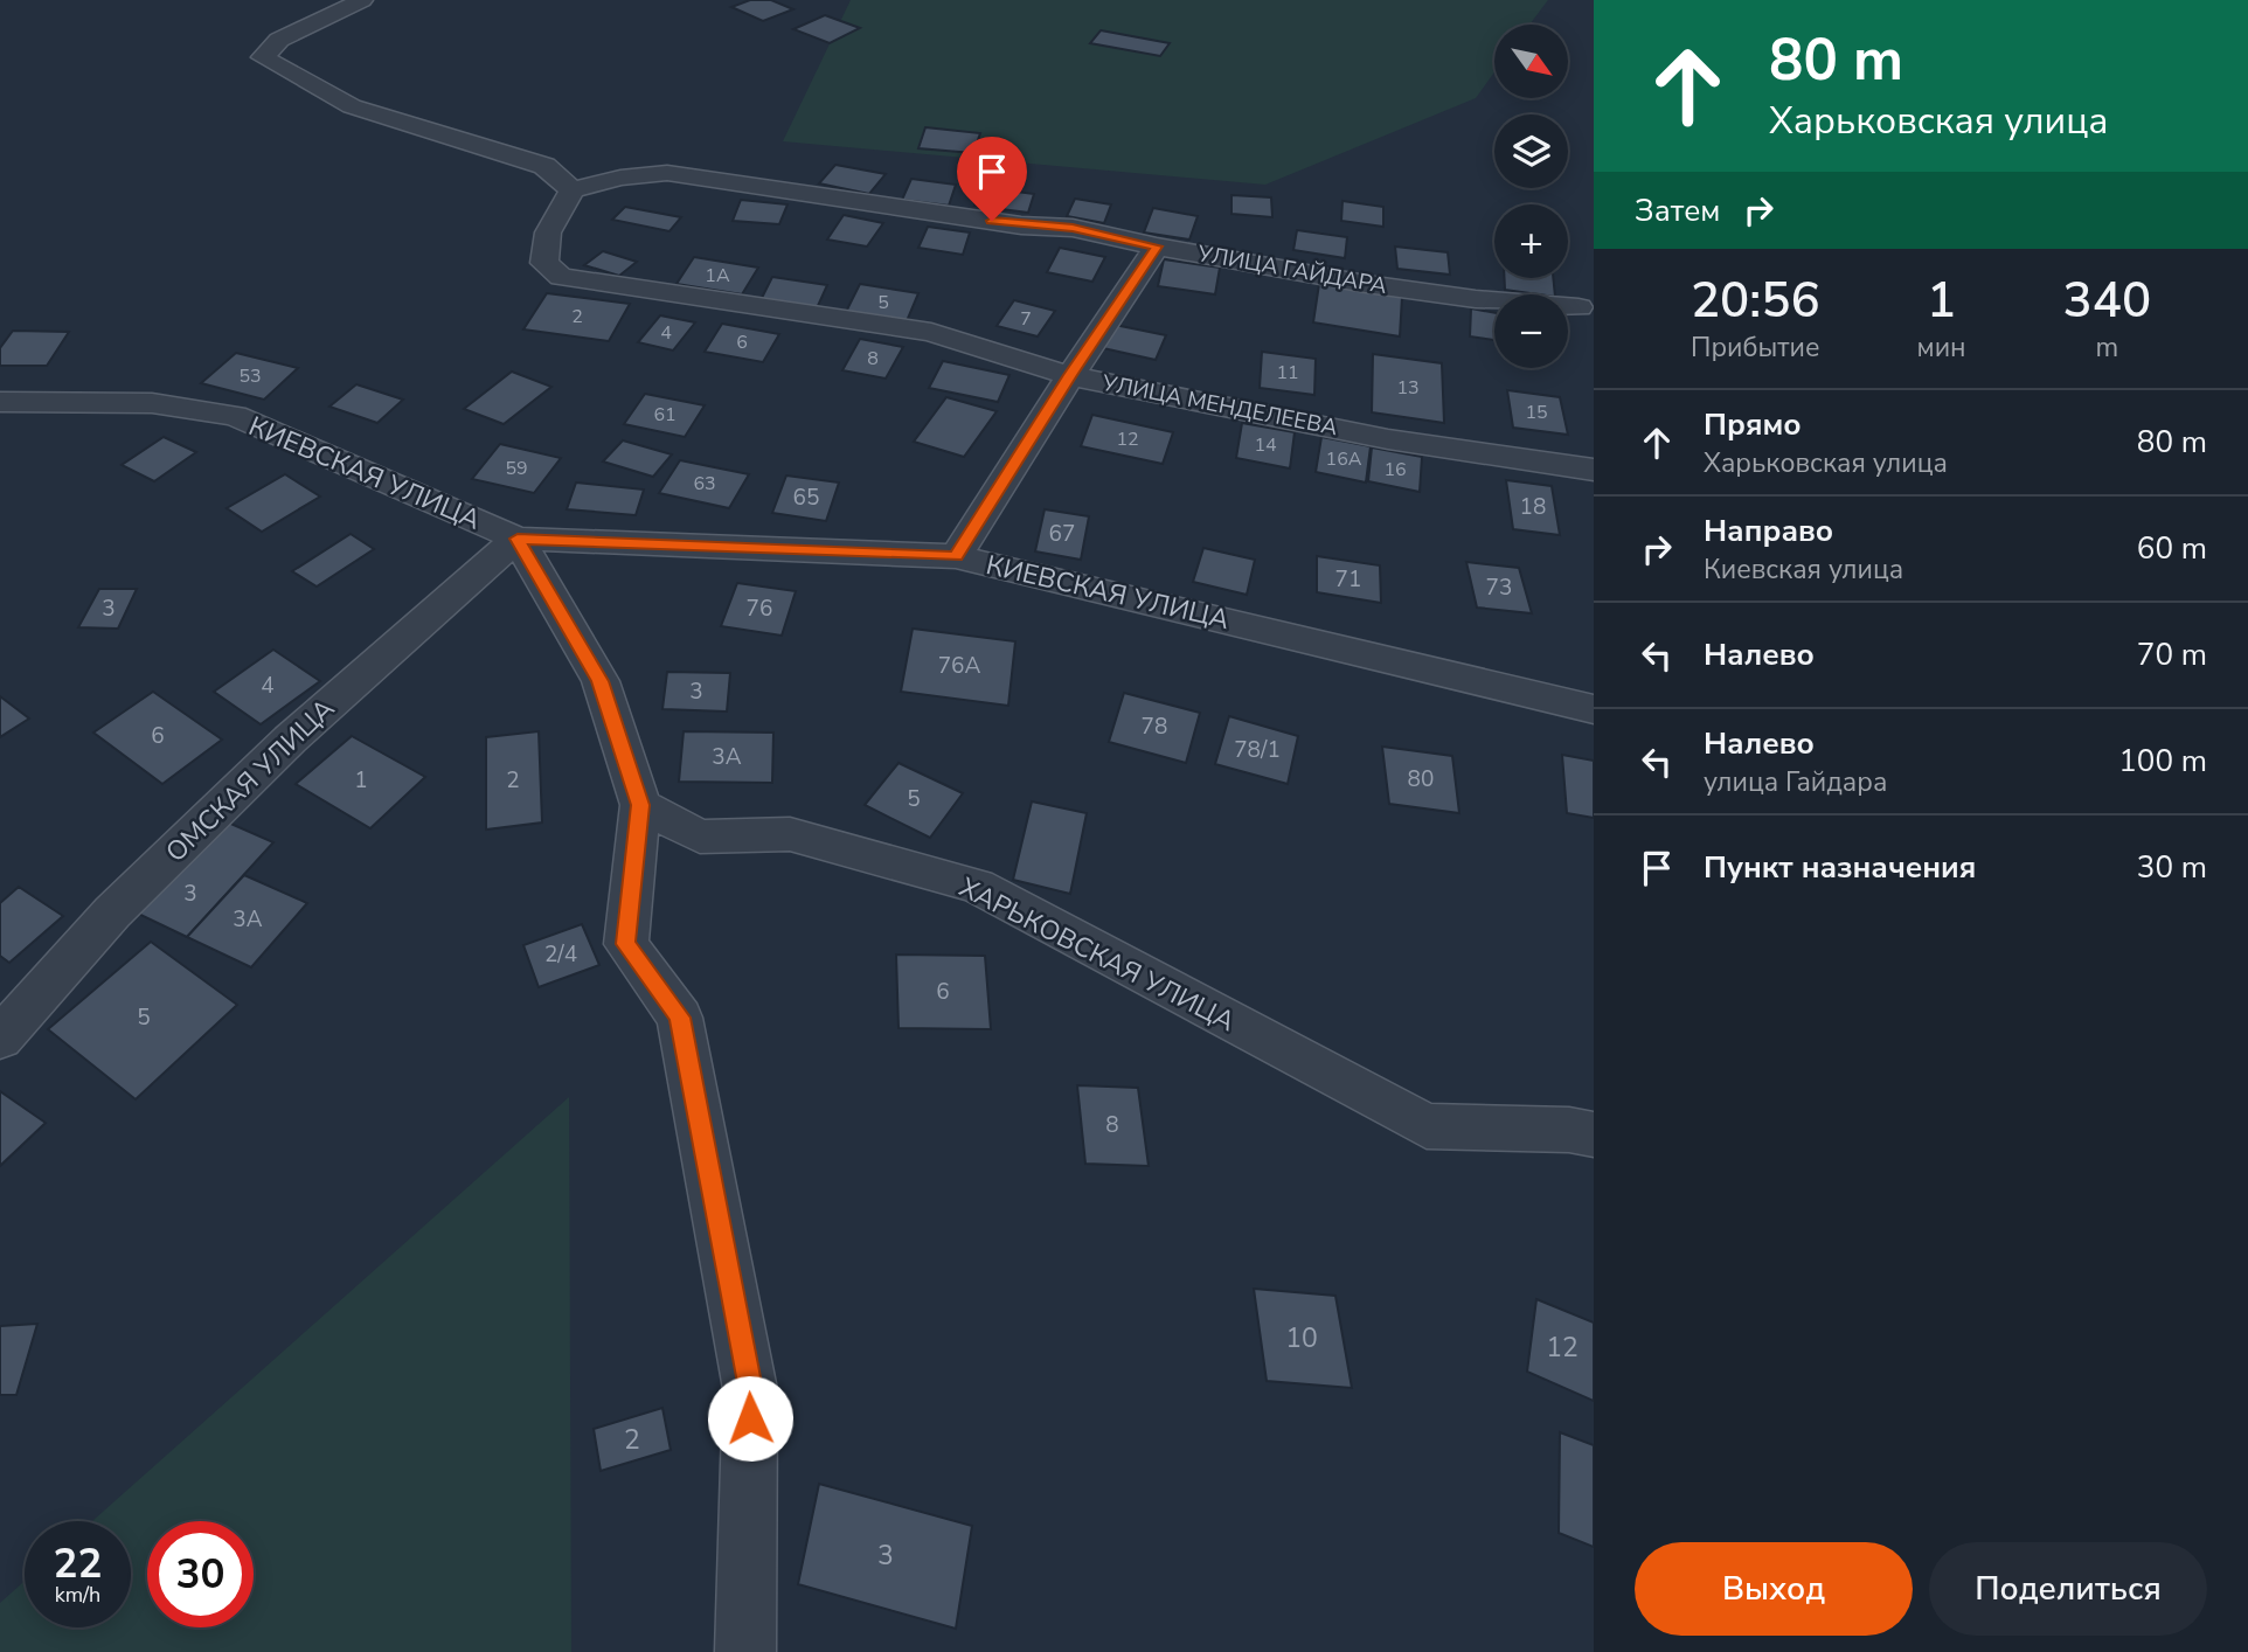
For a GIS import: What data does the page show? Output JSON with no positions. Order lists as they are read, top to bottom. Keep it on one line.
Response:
{"streets":{"street":["УЛИЦА ГАЙДАРА","УЛИЦА МЕНДЕЛЕЕВА","КИЕВСКАЯ УЛИЦА","ОМСКАЯ УЛИЦА","ХАРЬКОВСКАЯ УЛИЦА"]},"crossings":[["УЛИЦА ГАЙДАРА","УЛИЦА МЕНДЕЛЕЕВА"],["КИЕВСКАЯ УЛИЦА","ОМСКАЯ УЛИЦА"]],"house_numbers":["1А","5","2","7","4","6","8","11","53","13","15","61","12","14","16А","59","16","63","65","18","67","71","73","3","76","76А","4","3","78","6","78/1","3А","80","1","2","5","3","3А","2/4","6","5","8","10","12","2","3"],"north":"bottom right","page":{"turn":["80 m","Харьковская улица"],"map_buttons":["+","−"],"then":"Затем","eta":["20:56","Прибытие","1","мин","340","m"],"list":[{"name":"Прямо","note":"Харьковская улица","value":"80 m"},{"name":"Направо","note":"Киевская улица","value":"60 m"},{"name":"Налево","value":"70 m"},{"name":"Налево","note":"улица Гайдара","value":"100 m"},{"name":"Пункт назначения","value":"30 m"}],"speed":"22 km/h","limit":"30","buttons":["Выход","Поделиться"]}}
